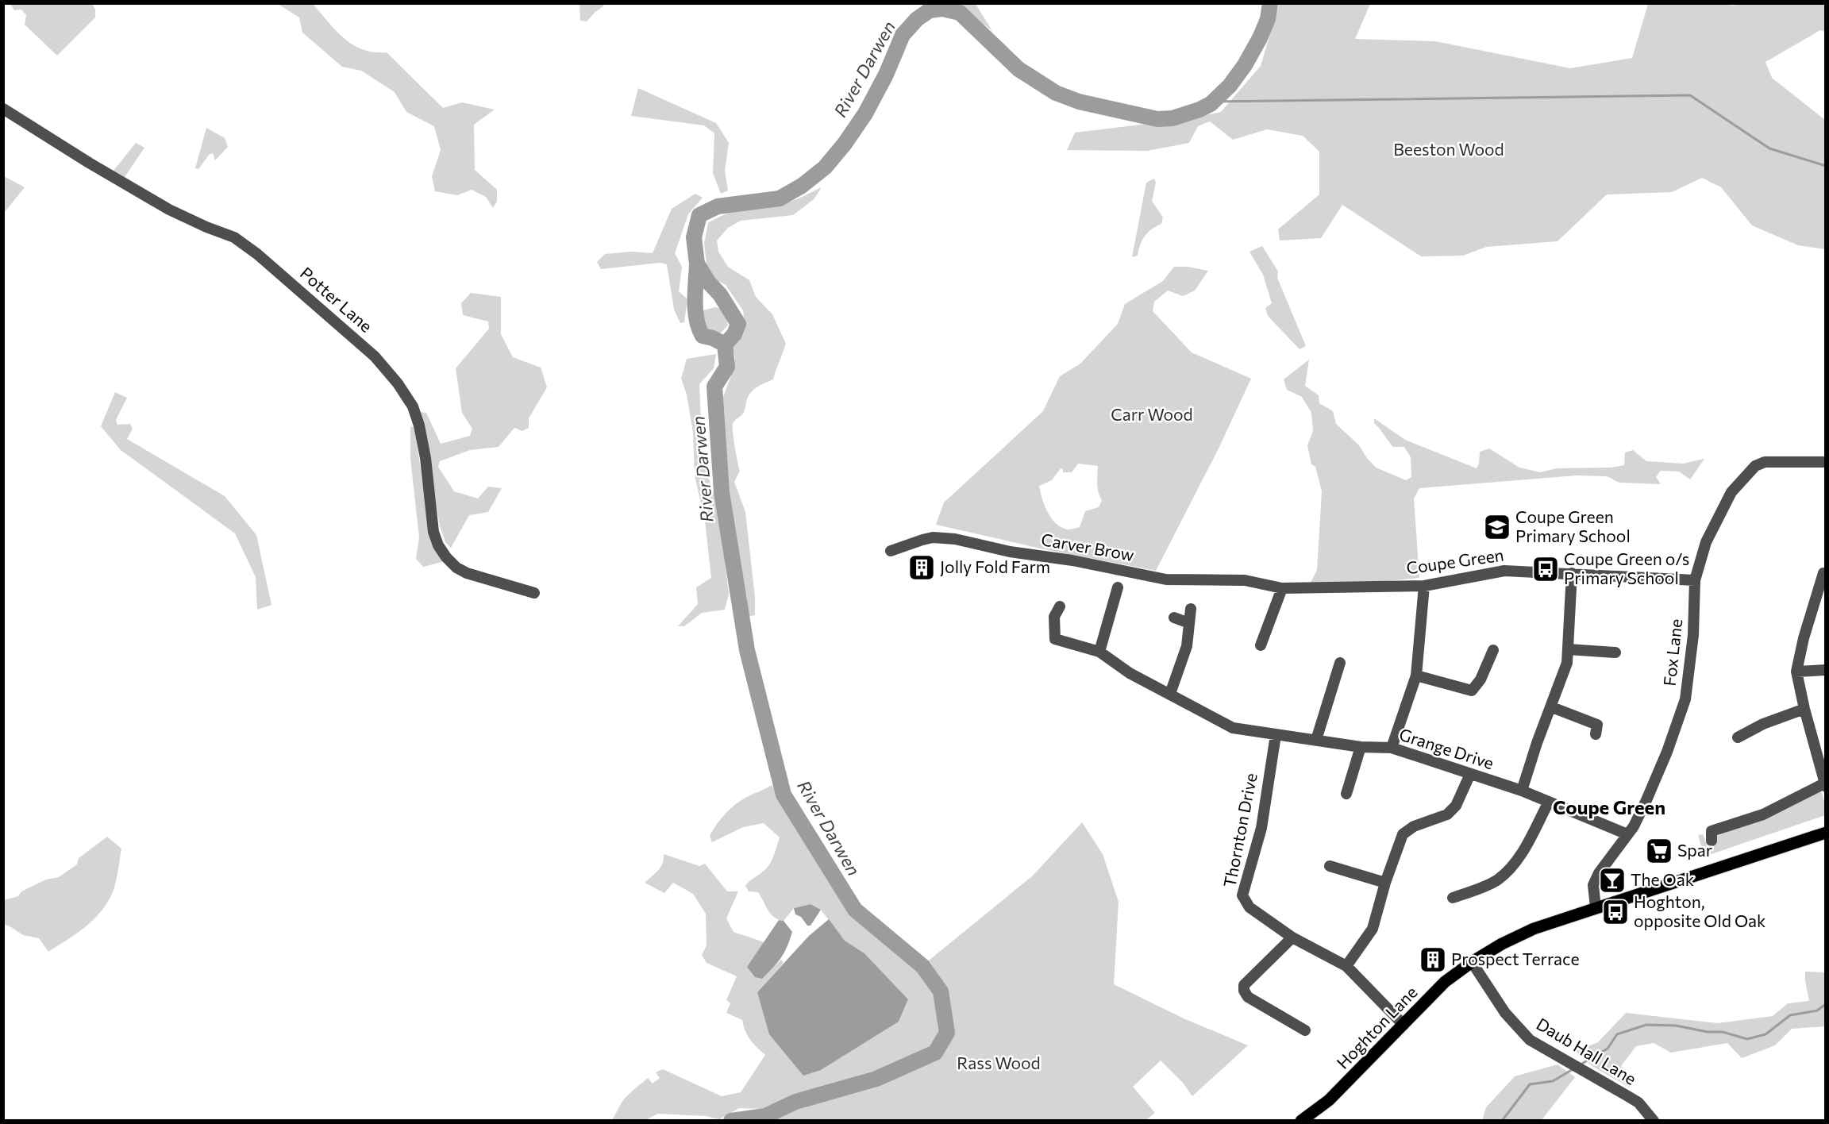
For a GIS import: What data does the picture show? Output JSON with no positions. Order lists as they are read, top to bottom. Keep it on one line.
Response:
{"streets":{"main road":["Hoghton Lane"],"street":["Potter Lane","Carver Brow","Coupe Green","Fox Lane","Grange Drive","Thornton Drive","Daub Hall Lane"]},"crossings":[["Carver Brow","Coupe Green"],["Coupe Green","Fox Lane"],["Fox Lane","Grange Drive"],["Fox Lane","Hoghton Lane"],["Grange Drive","Thornton Drive"],["Thornton Drive","Hoghton Lane"],["Hoghton Lane","Daub Hall Lane"]],"districts":["Coupe Green"],"water":["River Darwen"],"parks":["Beeston Wood","Carr Wood","Rass Wood"],"places":{"school or university":["Coupe Green Primary School"],"building":["Jolly Fold Farm","Prospect Terrace"],"bus stop":["Coupe Green o/s Primary School","Hoghton, opposite Old Oak"],"supermarket":["Spar"],"bar":["The Oak"]}}
